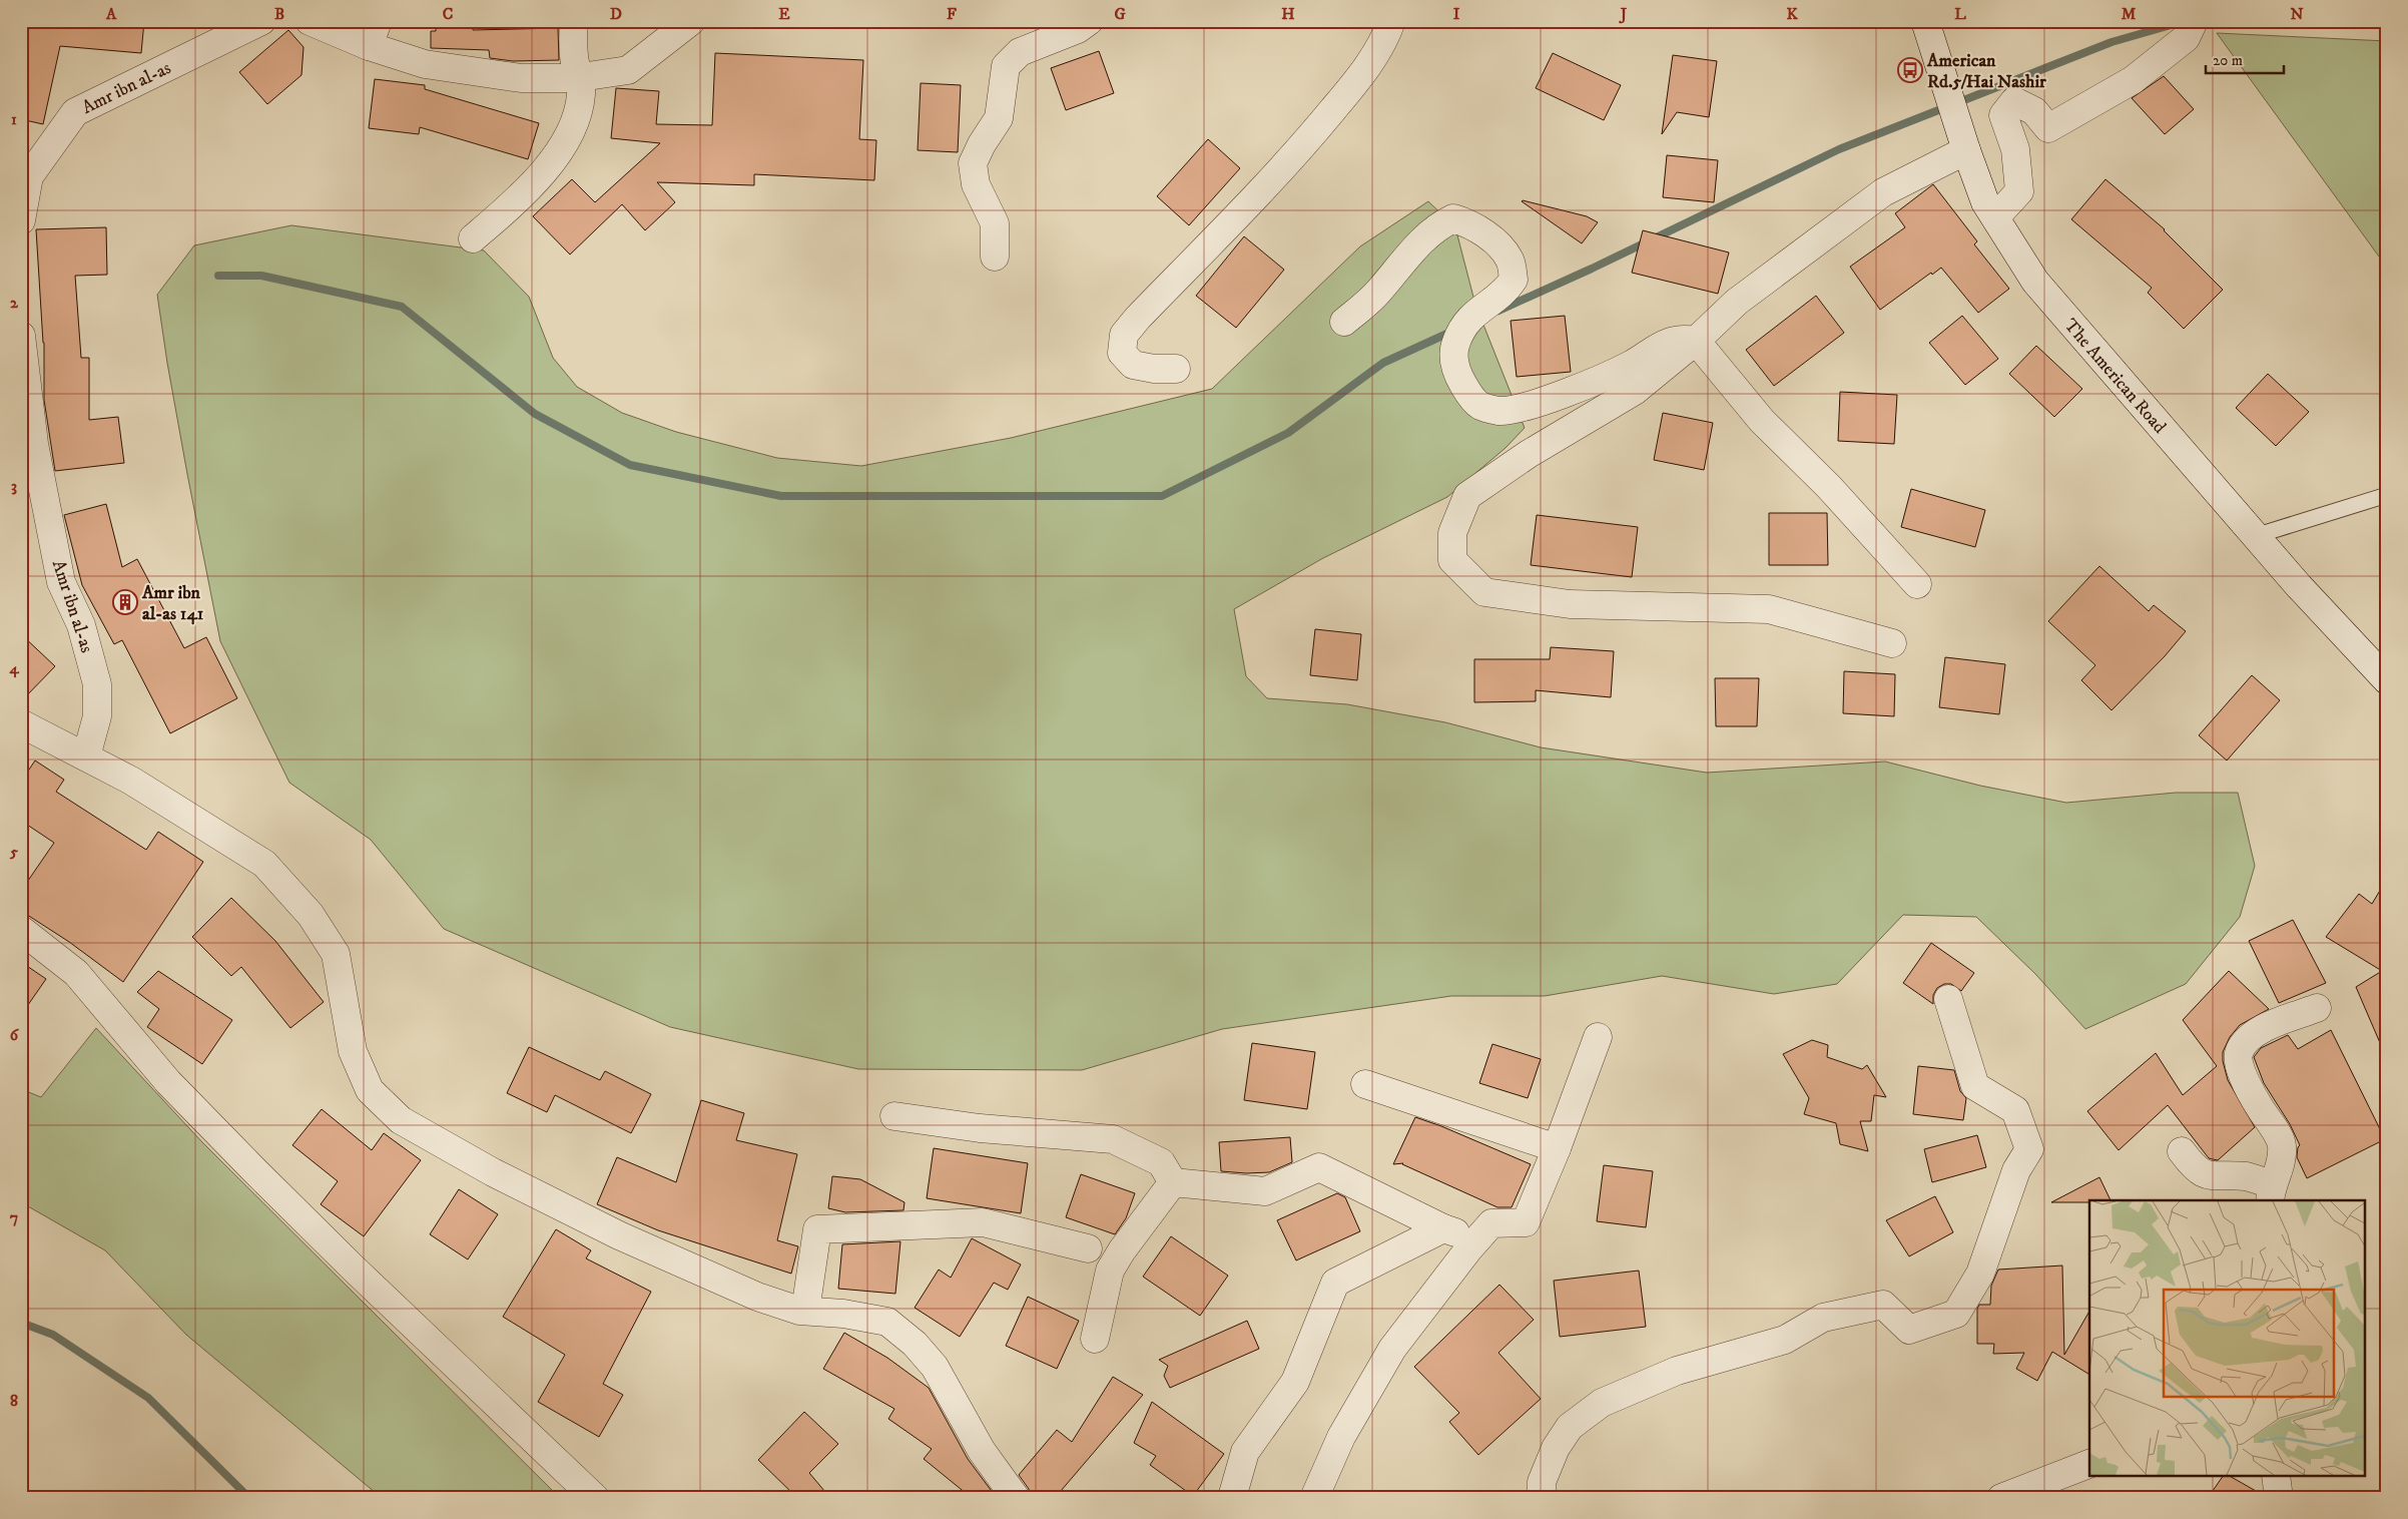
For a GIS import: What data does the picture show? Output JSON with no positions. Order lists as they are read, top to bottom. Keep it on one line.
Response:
{"streets":{"street":["Amr ibn al-as","The American Road"]},"places":{"bus stop":["American Rd.5/Hai Nashir"],"building":["Amr ibn al-as 141"]},"scale_bar":"20 m","grid":{"columns":["A","B","C","D","E","F","G","H","I","J","K","L","M","N"],"rows":["1","2","3","4","5","6","7","8"]}}
